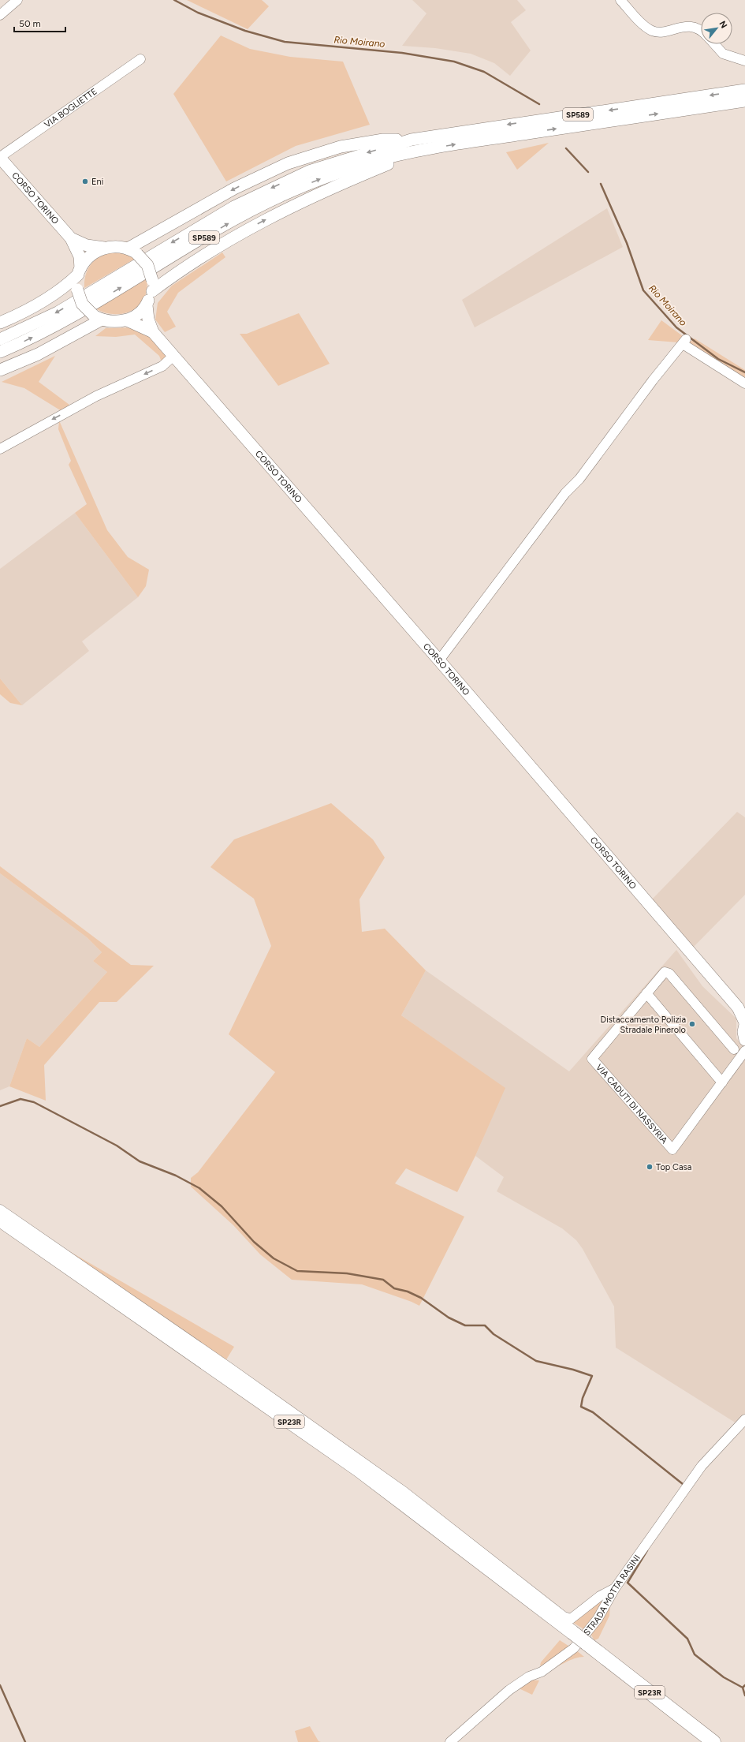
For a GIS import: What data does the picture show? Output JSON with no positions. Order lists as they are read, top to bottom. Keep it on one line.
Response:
{"streets":{"highway":["SP23R"],"main road":["SP589","CORSO TORINO"],"street":["VIA BOGLIETTE","VIA CADUTI DI NASSYRIA","STRADA MOTTA RASINI"]},"crossings":[["VIA BOGLIETTE","CORSO TORINO"]],"water":["Rio Moirano"],"places":["Eni","Distaccamento Polizia Stradale Pinerolo","Top Casa"],"scale_bar":"50 m","north":"top right"}
